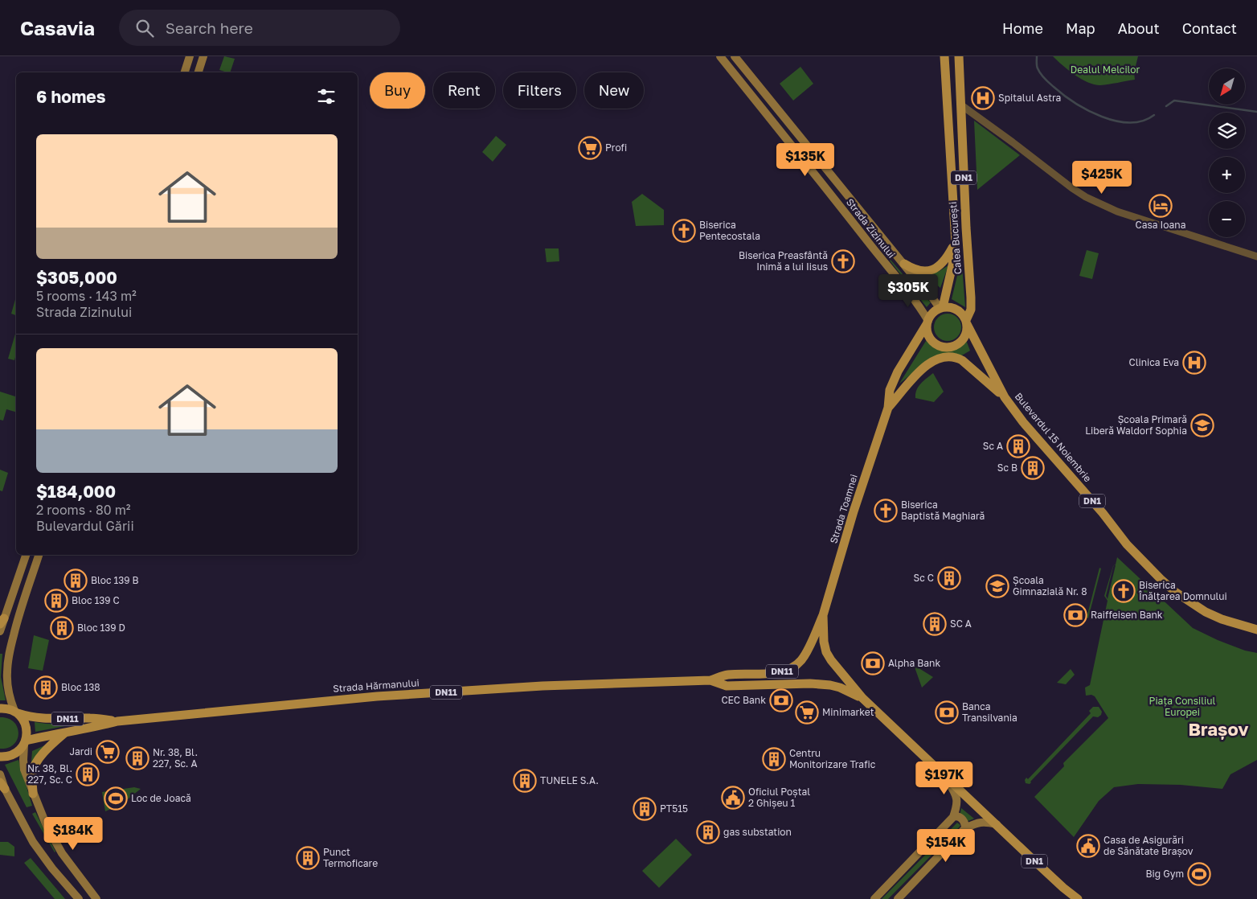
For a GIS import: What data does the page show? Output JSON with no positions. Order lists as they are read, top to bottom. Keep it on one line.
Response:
{"streets":{"main road":["DN1","Strada Zizinului","Calea București","Bulevardul 15 Noiembrie","Strada Toamnei","DN11","Strada Hărmanului"]},"crossings":[["DN1","Strada Zizinului"],["DN1","Calea București"],["DN1","Bulevardul 15 Noiembrie"],["DN1","Strada Toamnei"],["DN1","Strada Hărmanului"],["Strada Zizinului","Calea București"],["Strada Zizinului","Bulevardul 15 Noiembrie"],["Strada Zizinului","Strada Toamnei"],["Calea București","Bulevardul 15 Noiembrie"],["Calea București","Strada Toamnei"],["Bulevardul 15 Noiembrie","Strada Toamnei"],["Strada Toamnei","Strada Hărmanului"]],"districts":["Brașov"],"parks":["Dealul Melcilor","Piața Consiliul Europei"],"places":{"hospital":["Spitalul Astra","Clinica Eva"],"supermarket":["Profi","Minimarket","Jardi"],"hotel":["Casa Ioana"],"church":["Biserica Pentecostala","Biserica Preasfântă Inimă a lui Iisus","Biserica Baptistă Maghiară","Biserica Înălțarea Domnului"],"school or university":["Școala Primară Liberă Waldorf Sophia","Școala Gimnazială Nr. 8"],"building":["Sc A","Sc B","Sc C","Bloc 139 B","Bloc 139 C","SC A","Bloc 139 D","Bloc 138","Nr. 38, Bl. 227, Sc. A","Centru Monitorizare Trafic","Nr. 38, Bl. 227, Sc. C","TUNELE S.A.","PT515","gas substation","Punct Termoficare"],"bank":["Raiffeisen Bank","Alpha Bank","CEC Bank","Banca Transilvania"],"public building":["Oficiul Poștal 2 Ghișeu 1","Casa de Asigurări de Sănătate Brașov"],"sports":["Loc de Joacă","Big Gym"]},"north":"bottom left","page":{"header":"Casavia","search":"Search here","nav":["Home","Map","About","Contact"],"map_buttons":["+","−"],"chip":["Buy","Rent","Filters","New"],"heading":"6 homes","list":[{"name":"$305,000","note":"5 rooms · 143 m² · Strada Zizinului"},{"name":"$184,000","note":"2 rooms · 80 m² · Bulevardul Gării"}],"price":["$135K","$425K","$305K","$197K","$184K","$154K"]}}
